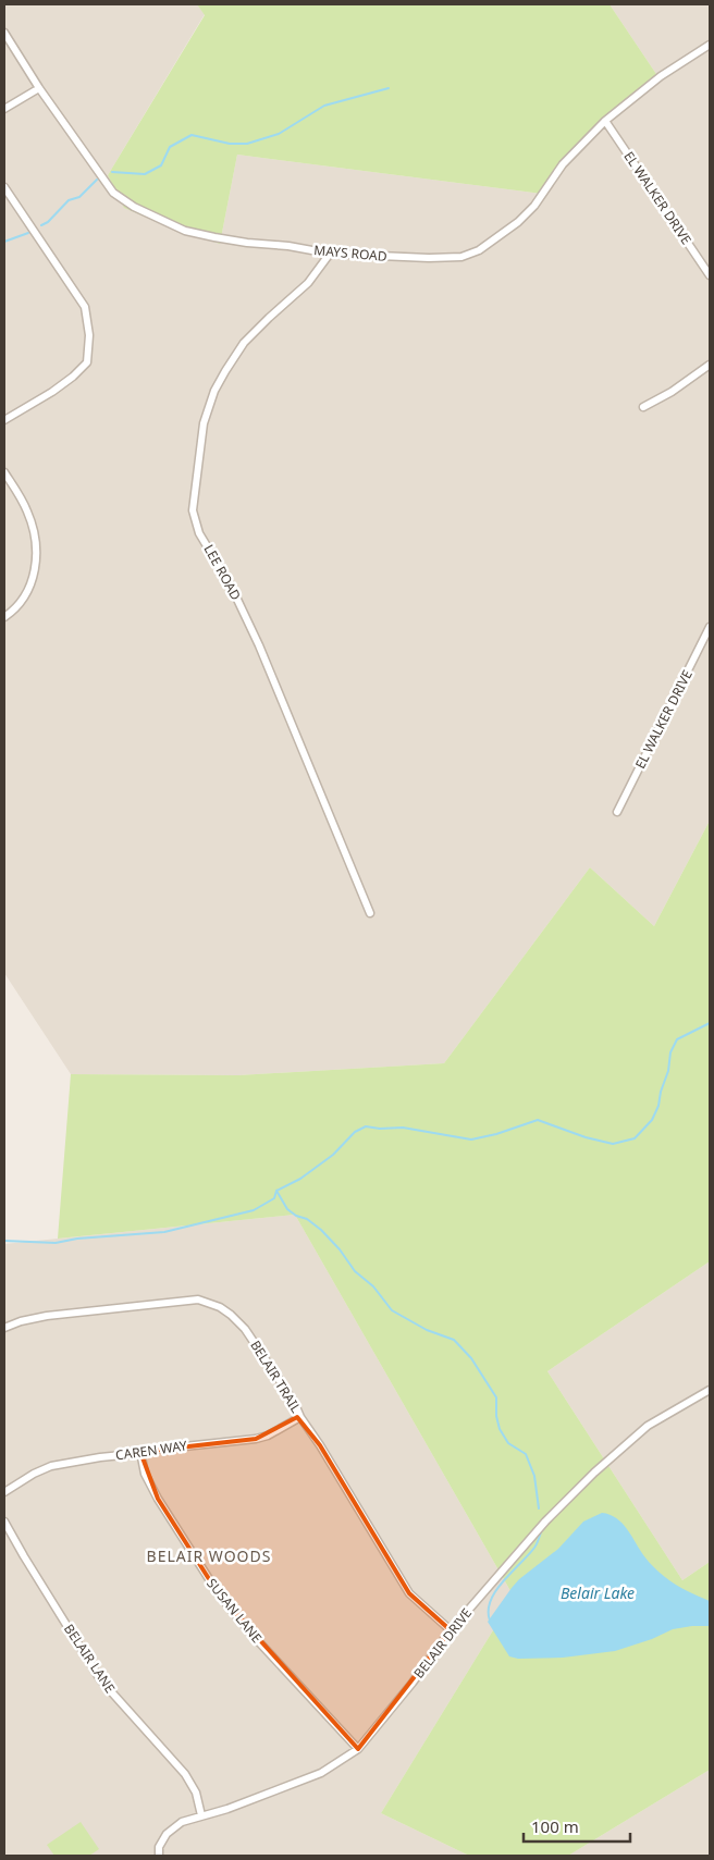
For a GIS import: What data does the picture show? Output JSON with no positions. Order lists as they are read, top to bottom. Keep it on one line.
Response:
{"streets":{"street":["EL WALKER DRIVE","MAYS ROAD","LEE ROAD","BELAIR TRAIL","CAREN WAY","SUSAN LANE","BELAIR DRIVE","BELAIR LANE"]},"crossings":[["EL WALKER DRIVE","MAYS ROAD"],["MAYS ROAD","LEE ROAD"],["BELAIR TRAIL","CAREN WAY"],["BELAIR TRAIL","BELAIR DRIVE"],["CAREN WAY","SUSAN LANE"],["SUSAN LANE","BELAIR DRIVE"],["BELAIR DRIVE","BELAIR LANE"]],"districts":["BELAIR WOODS"],"water":["Belair Lake"],"scale_bar":"100 m"}
